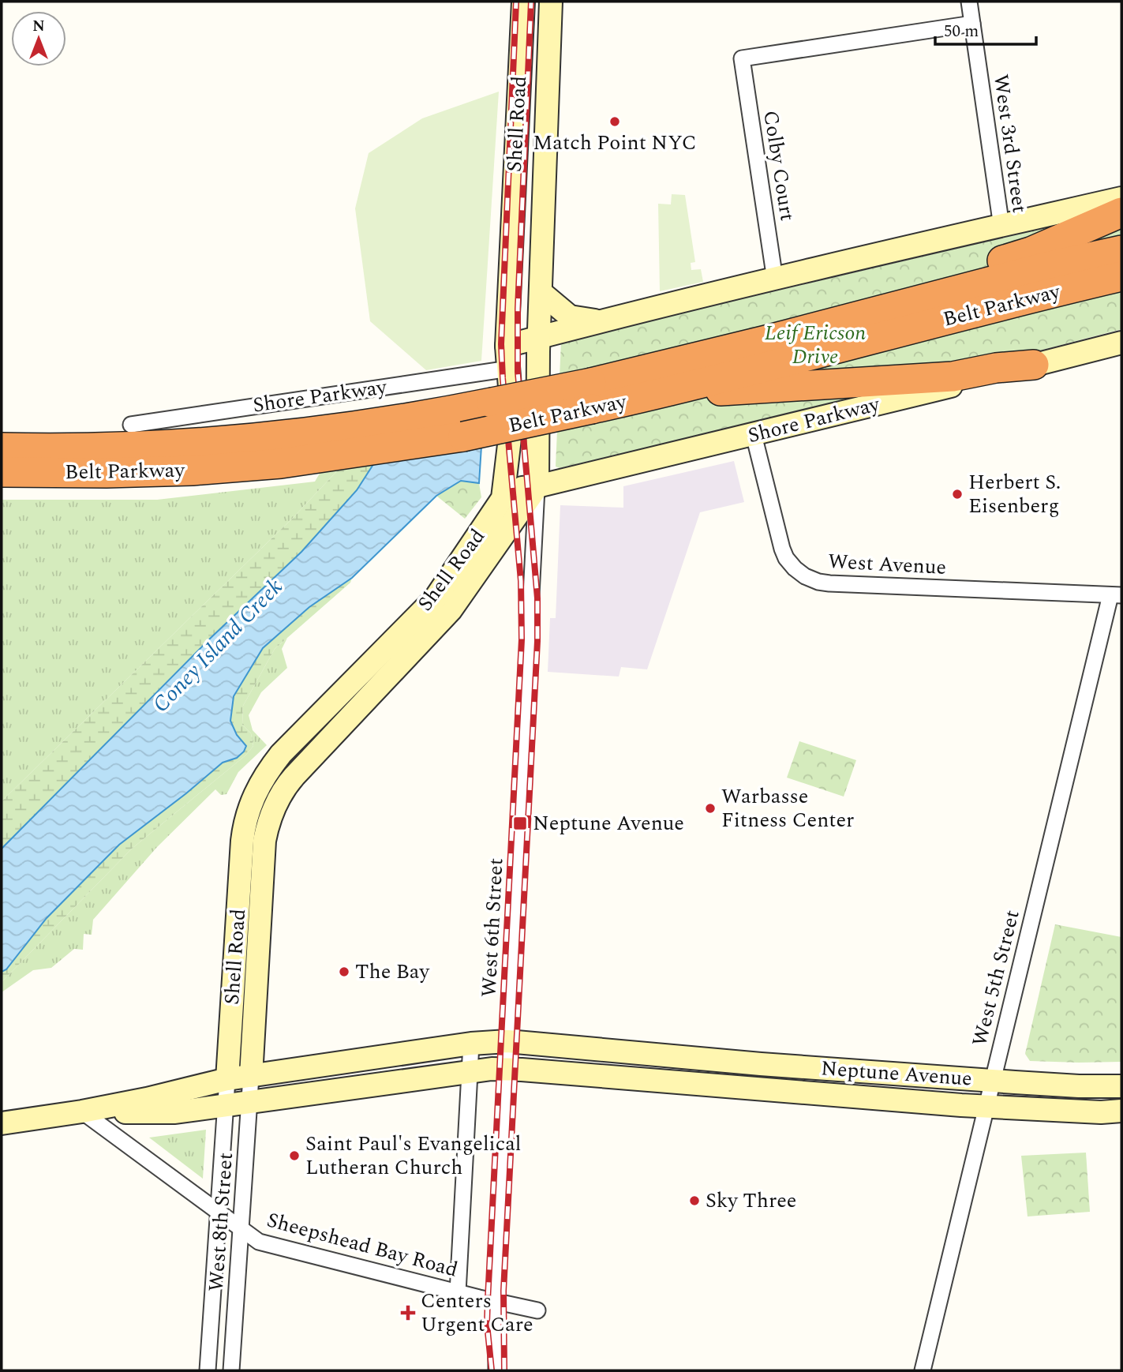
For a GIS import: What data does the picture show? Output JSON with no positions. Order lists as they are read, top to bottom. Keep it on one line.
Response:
{"streets":{"highway":["Belt Parkway"],"main road":["Shell Road","Shore Parkway","Neptune Avenue"],"street":["West 3rd Street","Colby Court","West Avenue","West 6th Street","West 5th Street","West 8th Street","Sheepshead Bay Road"]},"crossings":[["Shell Road","Shore Parkway"],["Shell Road","West 6th Street"],["Shell Road","Neptune Avenue"],["Shell Road","West 8th Street"],["West 3rd Street","Colby Court"],["Shore Parkway","West Avenue"],["Shore Parkway","West 6th Street"],["West Avenue","West 5th Street"],["West 6th Street","Neptune Avenue"],["West 6th Street","Sheepshead Bay Road"],["West 5th Street","Neptune Avenue"],["Neptune Avenue","West 8th Street"],["Neptune Avenue","Sheepshead Bay Road"],["West 8th Street","Sheepshead Bay Road"]],"water":["Coney Island Creek"],"parks":["Leif Ericson Drive"],"places":{"other":["Match Point NYC","Herbert S. Eisenberg","Warbasse Fitness Center","The Bay","Saint Paul's Evangelical Lutheran Church","Sky Three"],"transit":["Neptune Avenue"],"health":["Centers Urgent Care"]},"scale_bar":"50 m","north":"top"}
